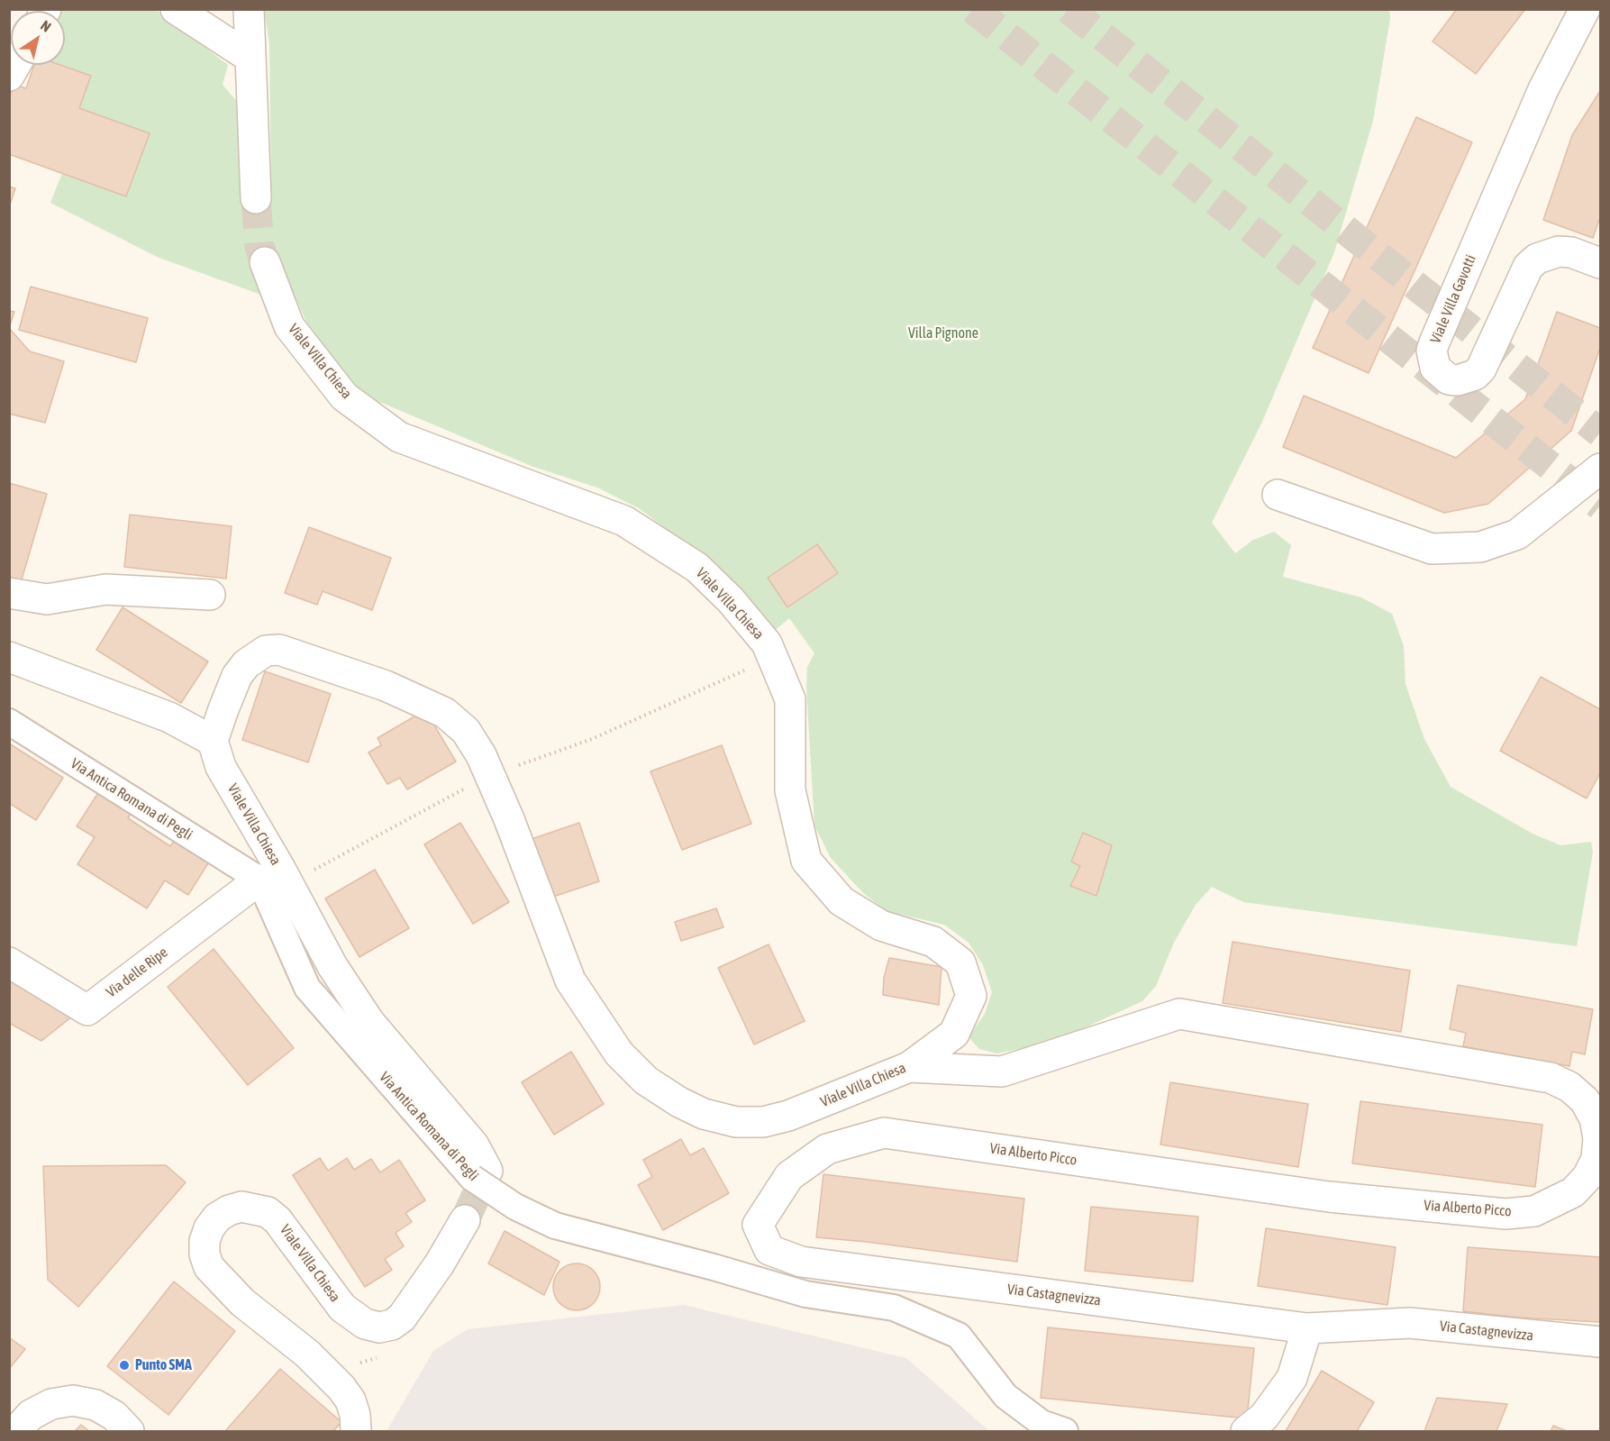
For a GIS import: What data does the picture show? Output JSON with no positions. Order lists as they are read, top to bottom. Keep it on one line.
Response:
{"streets":{"street":["Viale Villa Gavotti","Viale Villa Chiesa","Via Antica Romana di Pegli","Via delle Ripe","Via Alberto Picco","Via Castagnevizza"]},"crossings":[["Viale Villa Chiesa","Via Antica Romana di Pegli"],["Viale Villa Chiesa","Via Alberto Picco"],["Via Antica Romana di Pegli","Via delle Ripe"],["Via Alberto Picco","Via Castagnevizza"]],"parks":["Villa Pignone"],"places":["Punto SMA"],"north":"top right"}
